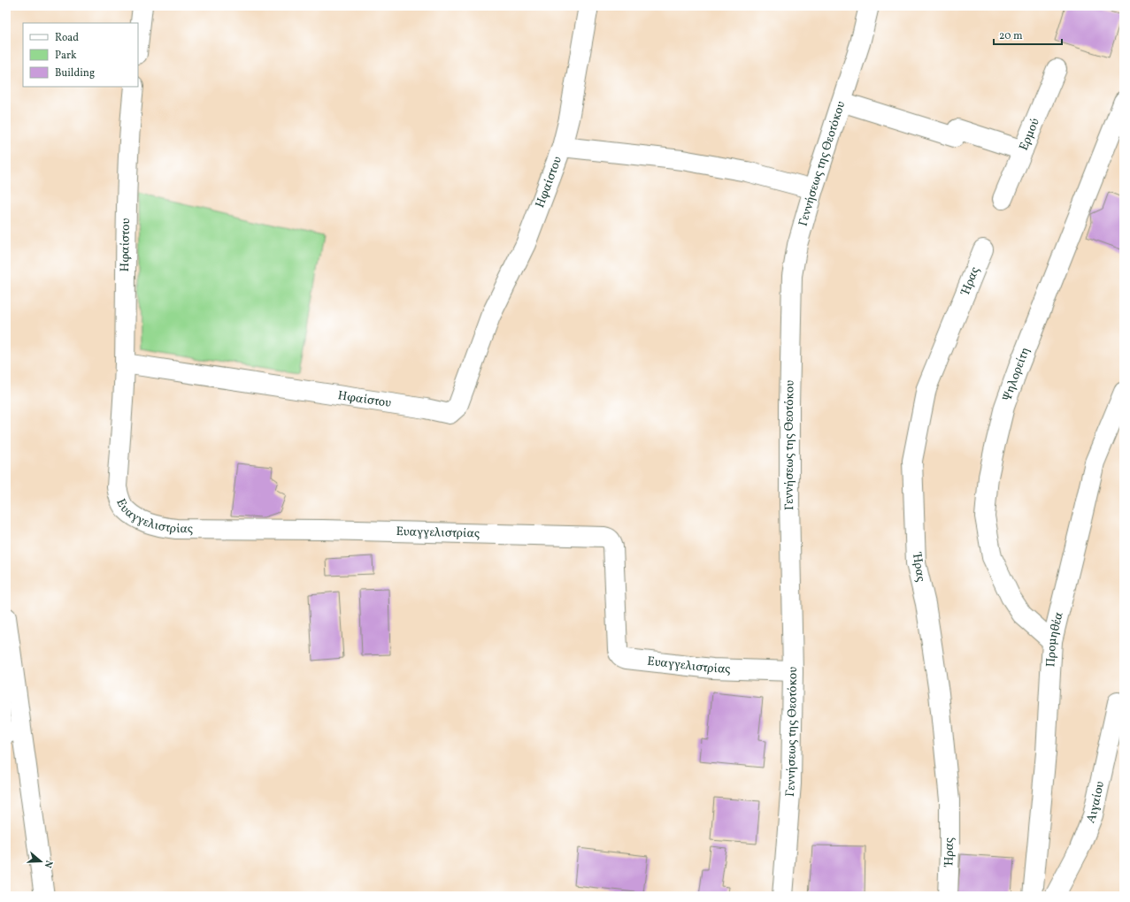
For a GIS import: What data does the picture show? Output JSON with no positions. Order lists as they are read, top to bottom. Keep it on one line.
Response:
{"streets":{"street":["Ερμού","Γεννήσεως της Θεοτόκου","Ηφαίστου","Ήρας","Ψηλορείτη","Ευαγγελιστρίας","Προμηθέα","Αιγαίου"]},"crossings":[["Γεννήσεως της Θεοτόκου","Ευαγγελιστρίας"],["Ηφαίστου","Ευαγγελιστρίας"],["Ψηλορείτη","Προμηθέα"]],"legend":["Road","Park","Building"],"scale_bar":"20 m","north":"right"}
